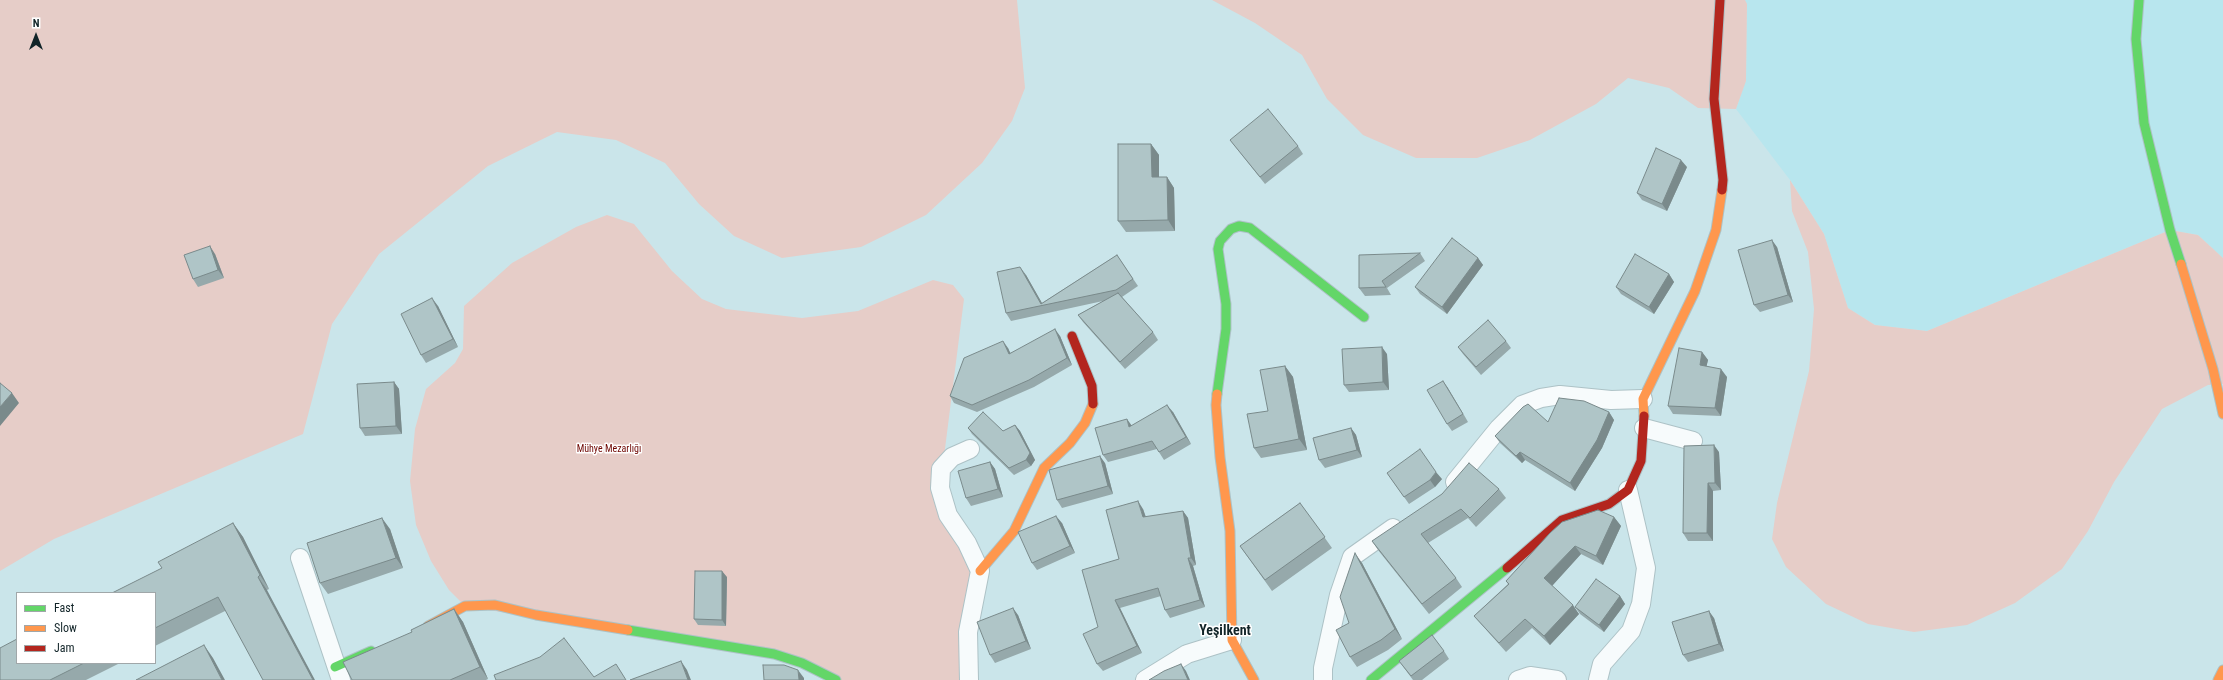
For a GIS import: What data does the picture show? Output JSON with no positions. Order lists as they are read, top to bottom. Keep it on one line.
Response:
{"districts":["Yeşilkent"],"parks":["Mühye Mezarlığı"],"legend":["Fast","Slow","Jam"],"north":"top"}
